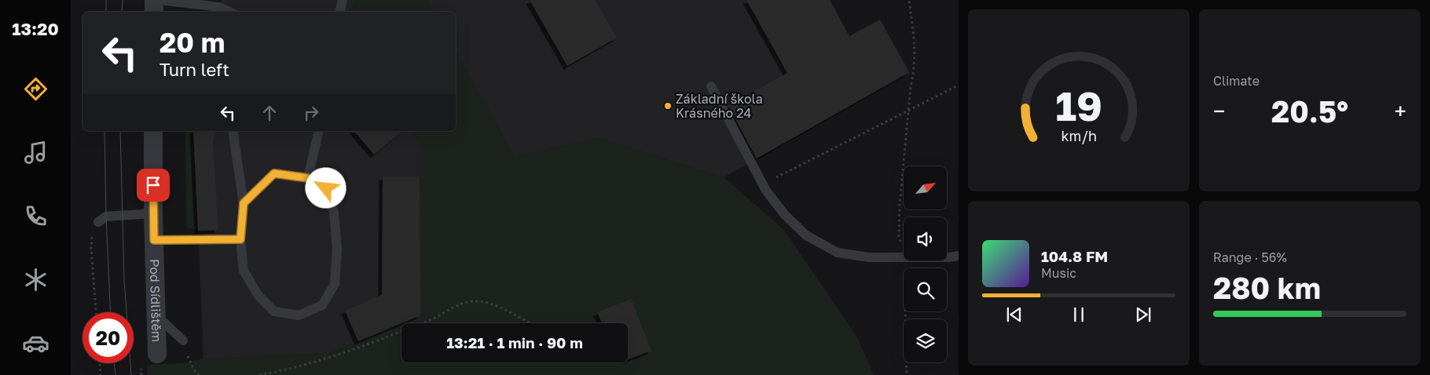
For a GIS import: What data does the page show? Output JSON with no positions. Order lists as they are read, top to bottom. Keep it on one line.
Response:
{"streets":{"street":["Pod Sídlištěm"]},"places":["Základní škola Krásného 24"],"north":"top right","page":{"tabs":"13:20","tile":["Climate",["Range · 56%","280 km"]],"turn":["20 m","Turn left"],"heat":["−","20.5°","+"],"song":["104.8 FM","Music"],"limit":"20","trip":"13:21 · 1 min · 90 m","gauge":["19","km/h"]}}
